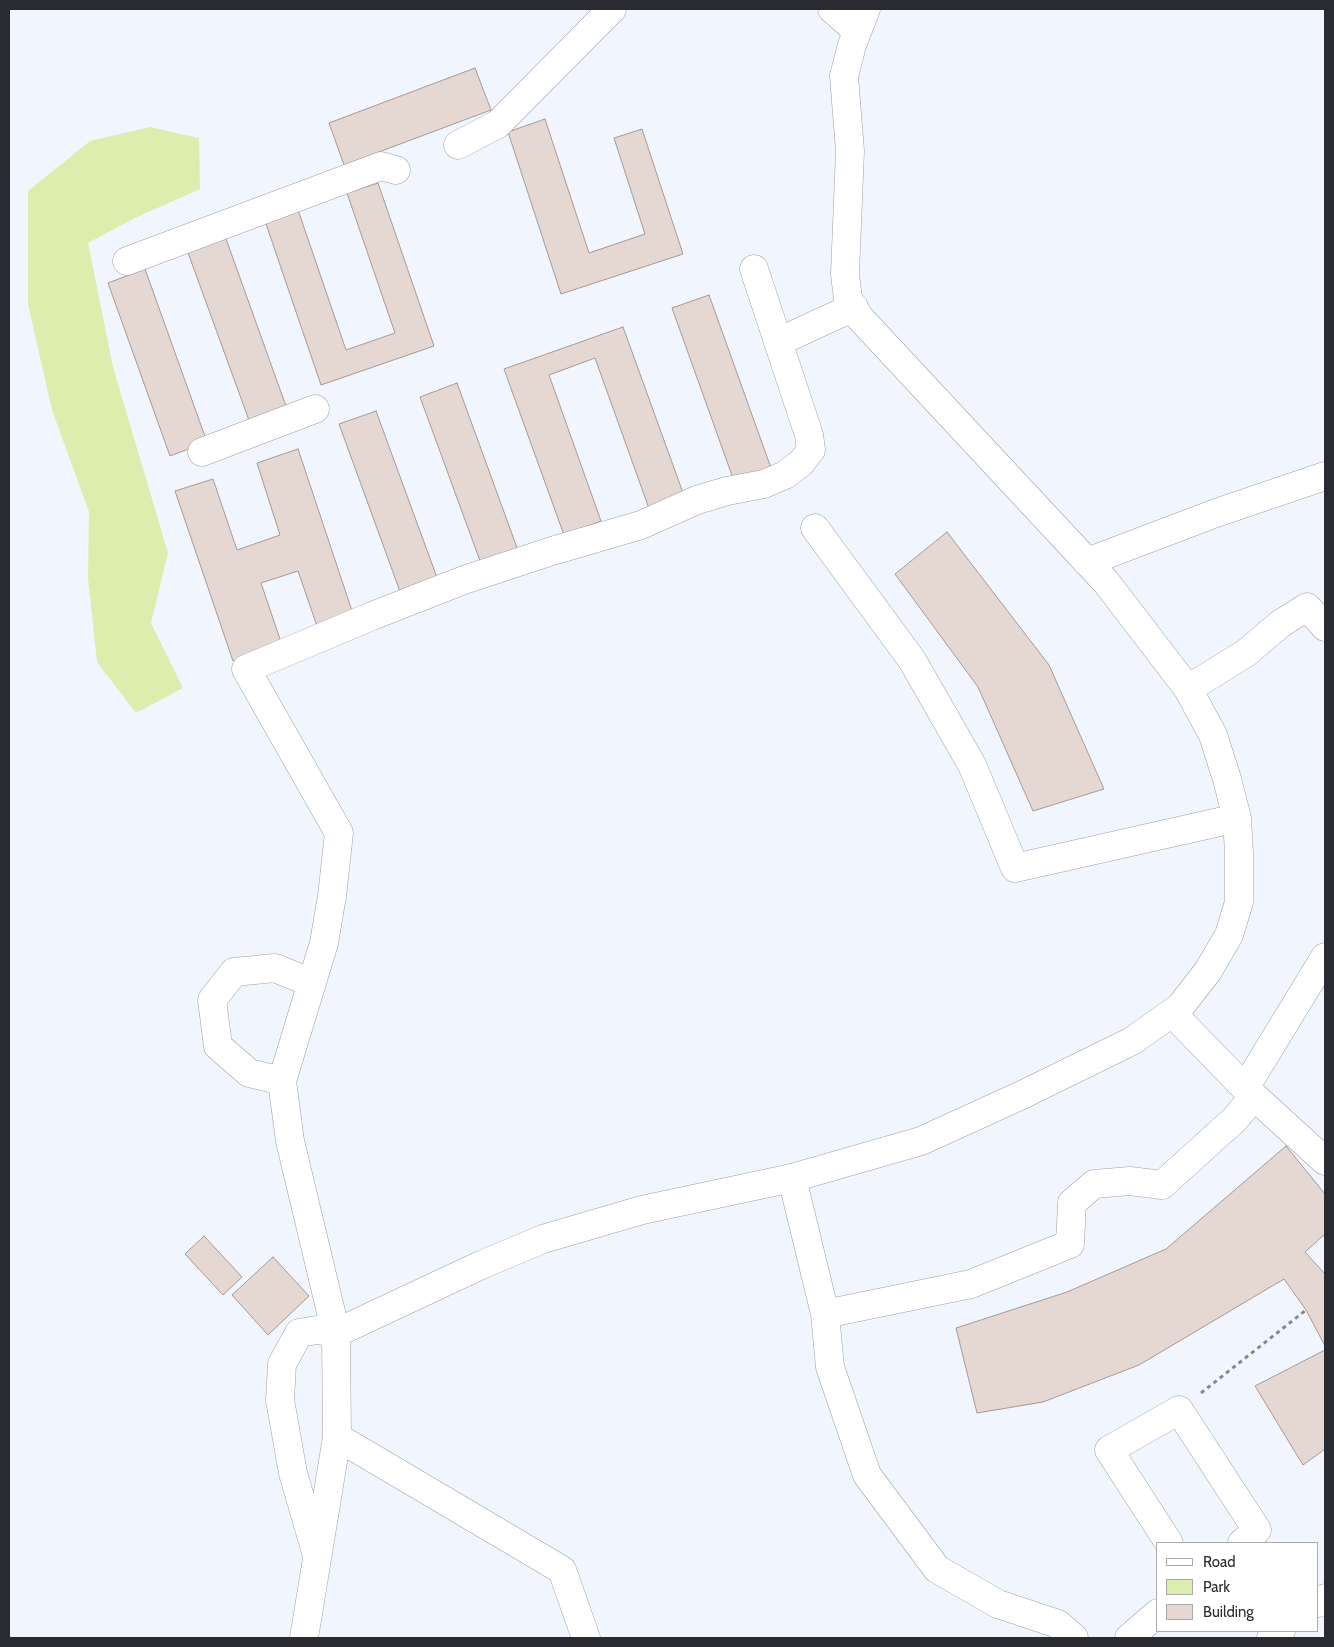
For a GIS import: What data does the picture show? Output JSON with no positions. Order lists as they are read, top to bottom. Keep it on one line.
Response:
{"legend":["Road","Park","Building"]}
